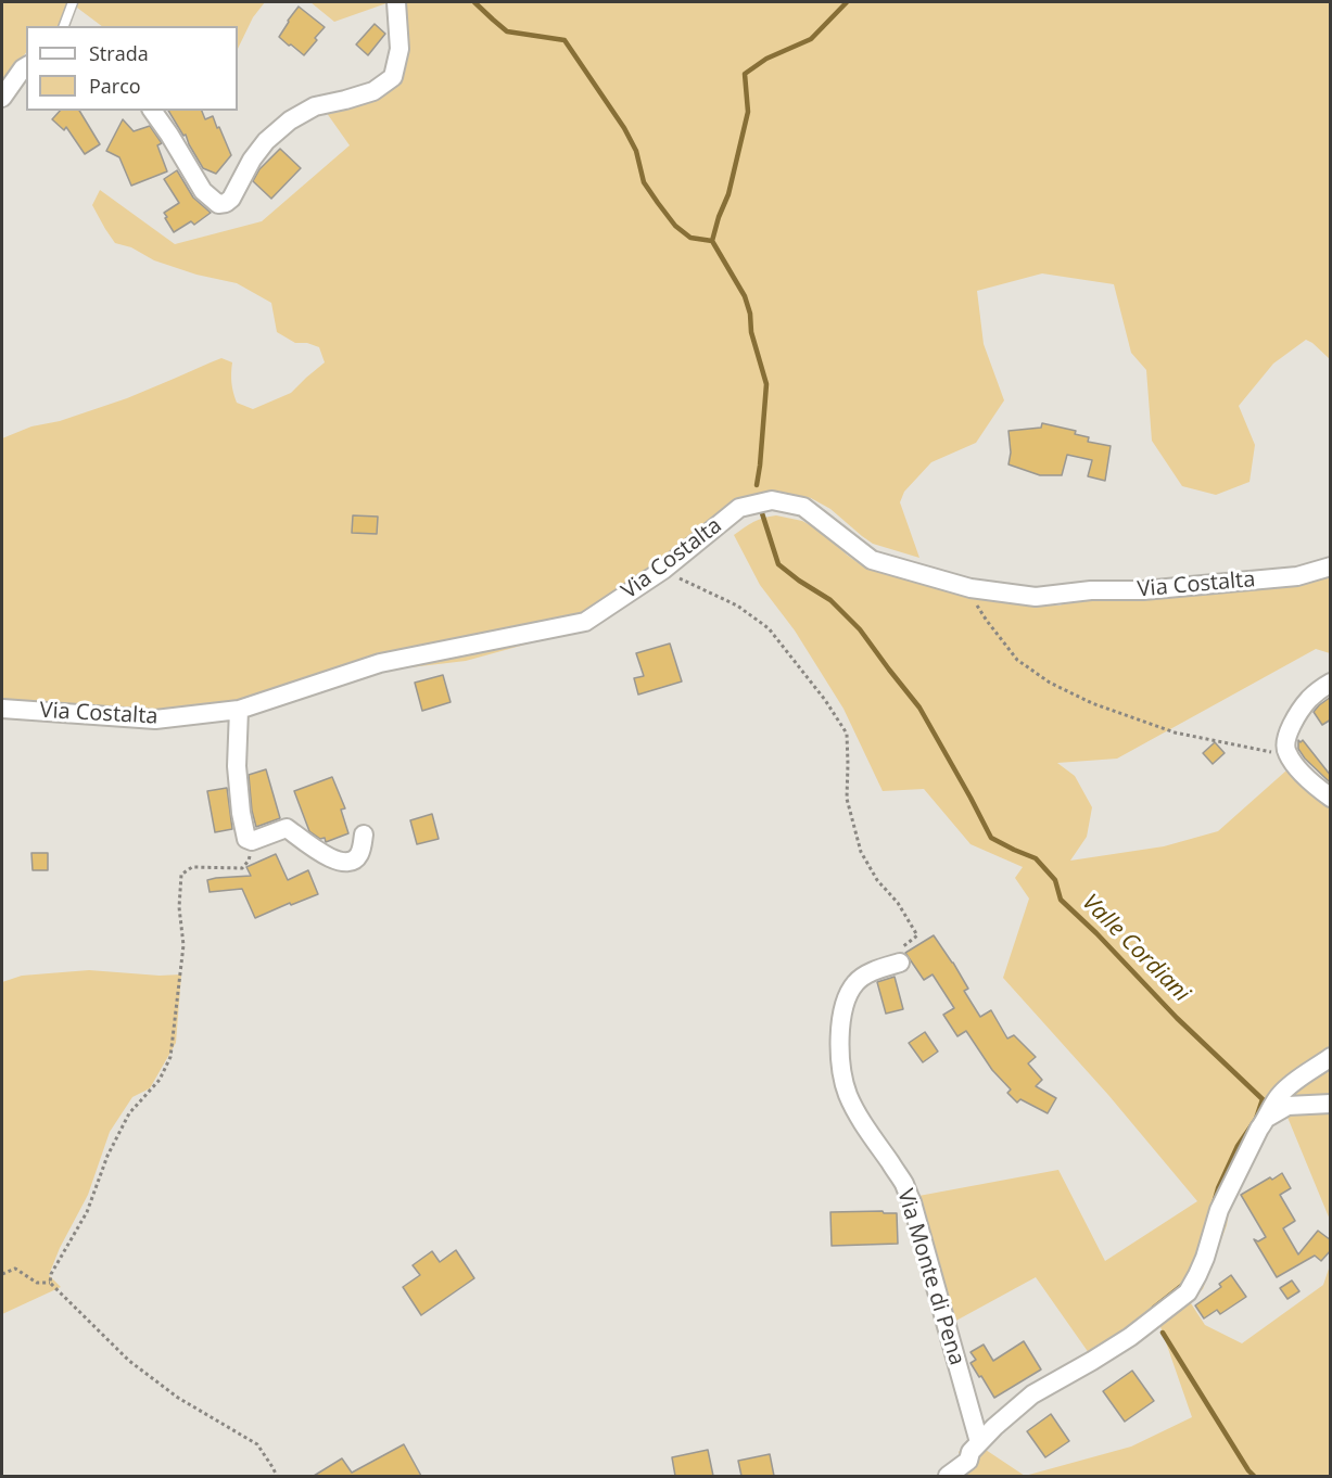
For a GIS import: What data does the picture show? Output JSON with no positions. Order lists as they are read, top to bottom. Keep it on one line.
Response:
{"streets":{"street":["Via Costalta","Via Monte di Pena"]},"water":["Valle Cordiani"],"legend":["Strada","Parco"]}
